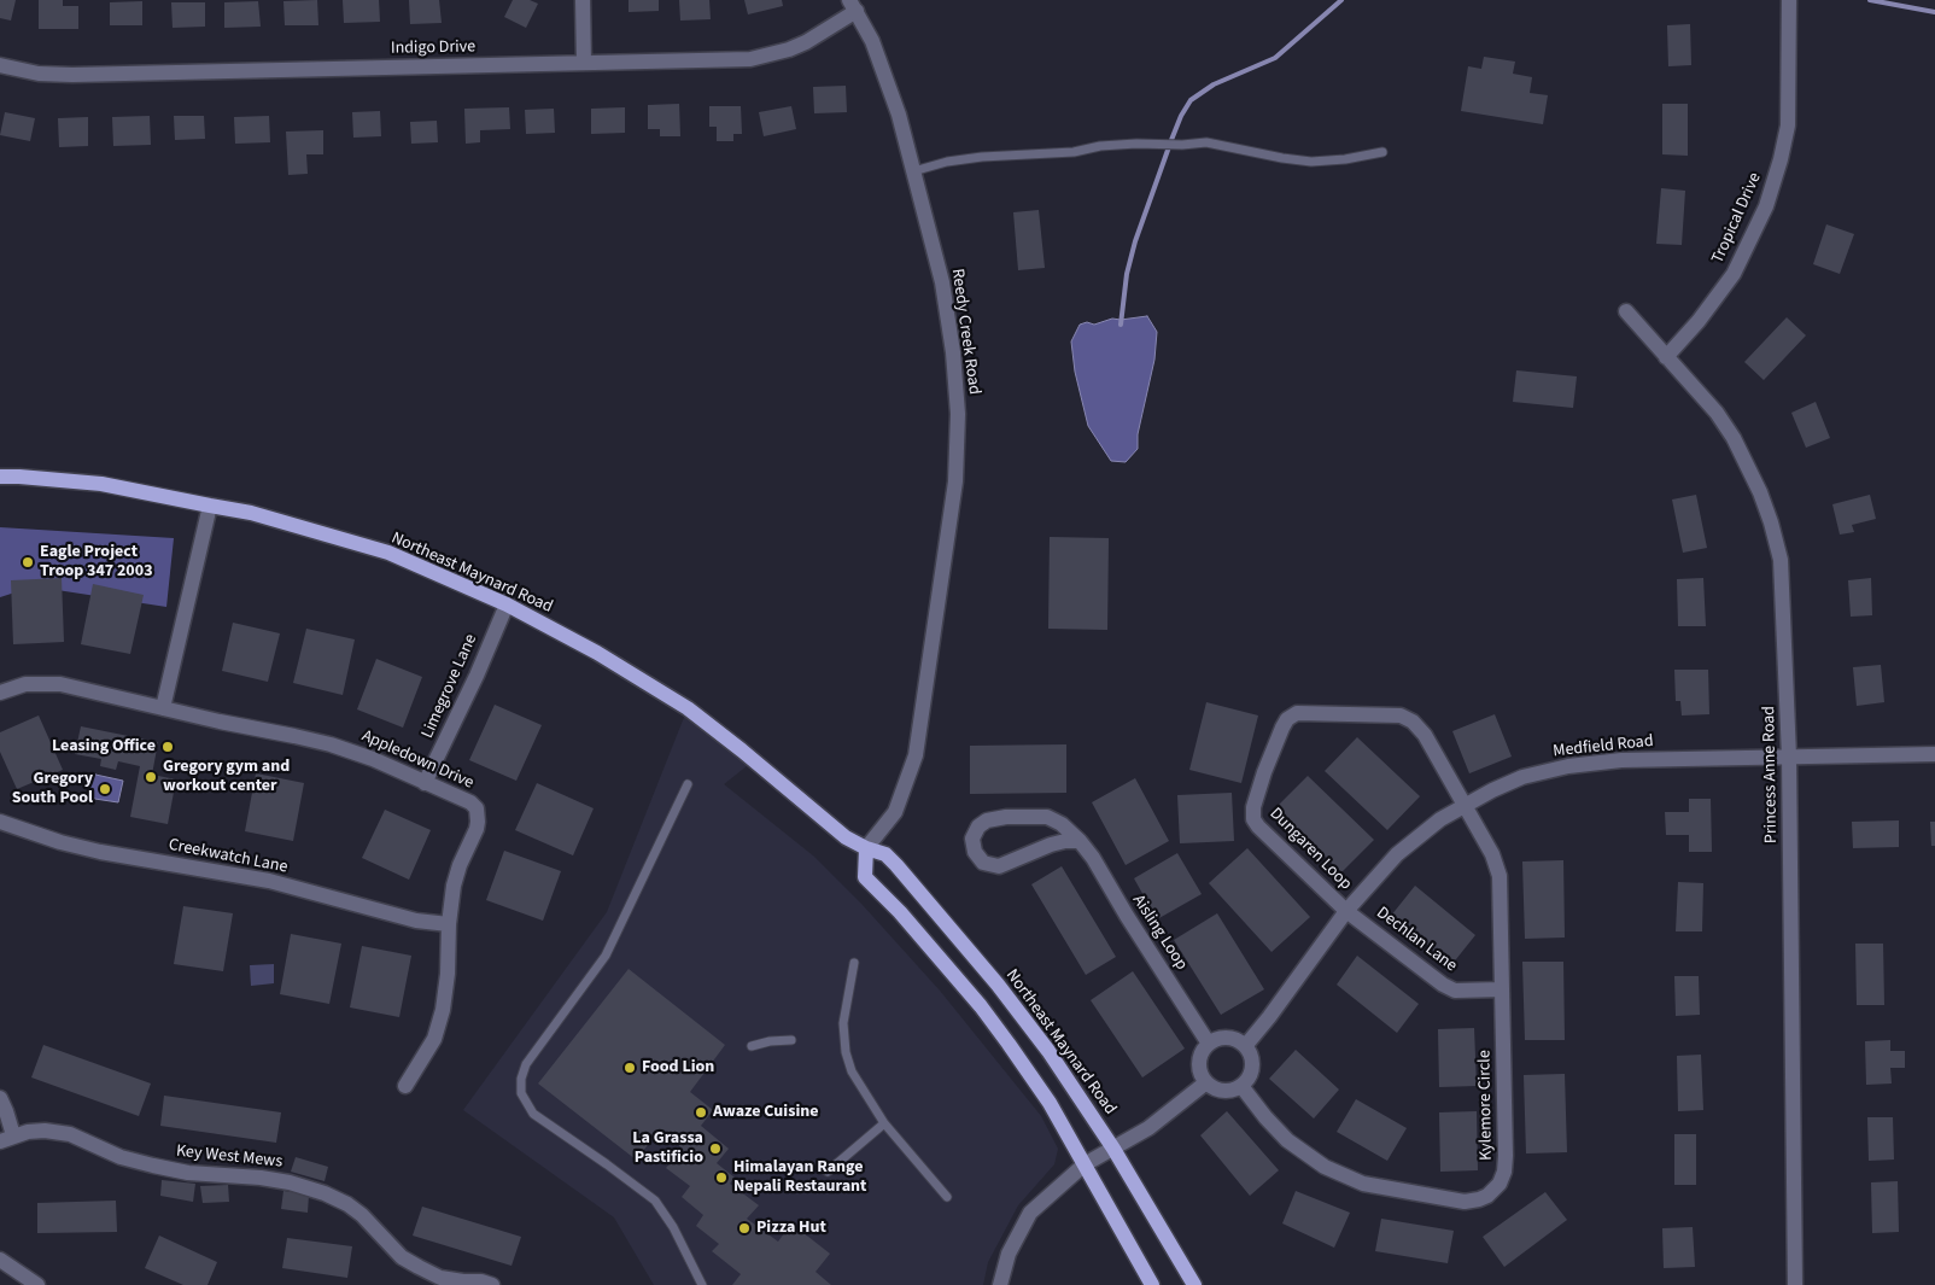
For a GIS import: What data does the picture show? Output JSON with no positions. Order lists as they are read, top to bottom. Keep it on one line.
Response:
{"streets":{"main road":["Northeast Maynard Road"],"street":["Indigo Drive","Tropical Drive","Reedy Creek Road","Limegrove Lane","Medfield Road","Appledown Drive","Princess Anne Road","Dungaren Loop","Creekwatch Lane","Aisling Loop","Dechlan Lane","Kylemore Circle","Key West Mews"]},"crossings":[["Indigo Drive","Reedy Creek Road"],["Tropical Drive","Princess Anne Road"],["Reedy Creek Road","Northeast Maynard Road"],["Northeast Maynard Road","Limegrove Lane"],["Limegrove Lane","Appledown Drive"],["Medfield Road","Princess Anne Road"],["Medfield Road","Dungaren Loop"],["Medfield Road","Aisling Loop"],["Medfield Road","Dechlan Lane"],["Medfield Road","Kylemore Circle"],["Appledown Drive","Creekwatch Lane"],["Dungaren Loop","Dechlan Lane"],["Dungaren Loop","Kylemore Circle"],["Aisling Loop","Kylemore Circle"],["Dechlan Lane","Kylemore Circle"]],"places":["Eagle Project Troop 347 2003","Leasing Office","Gregory gym and workout center","Gregory South Pool","Food Lion","Awaze Cuisine","La Grassa Pastificio","Himalayan Range Nepali Restaurant","Pizza Hut"]}
